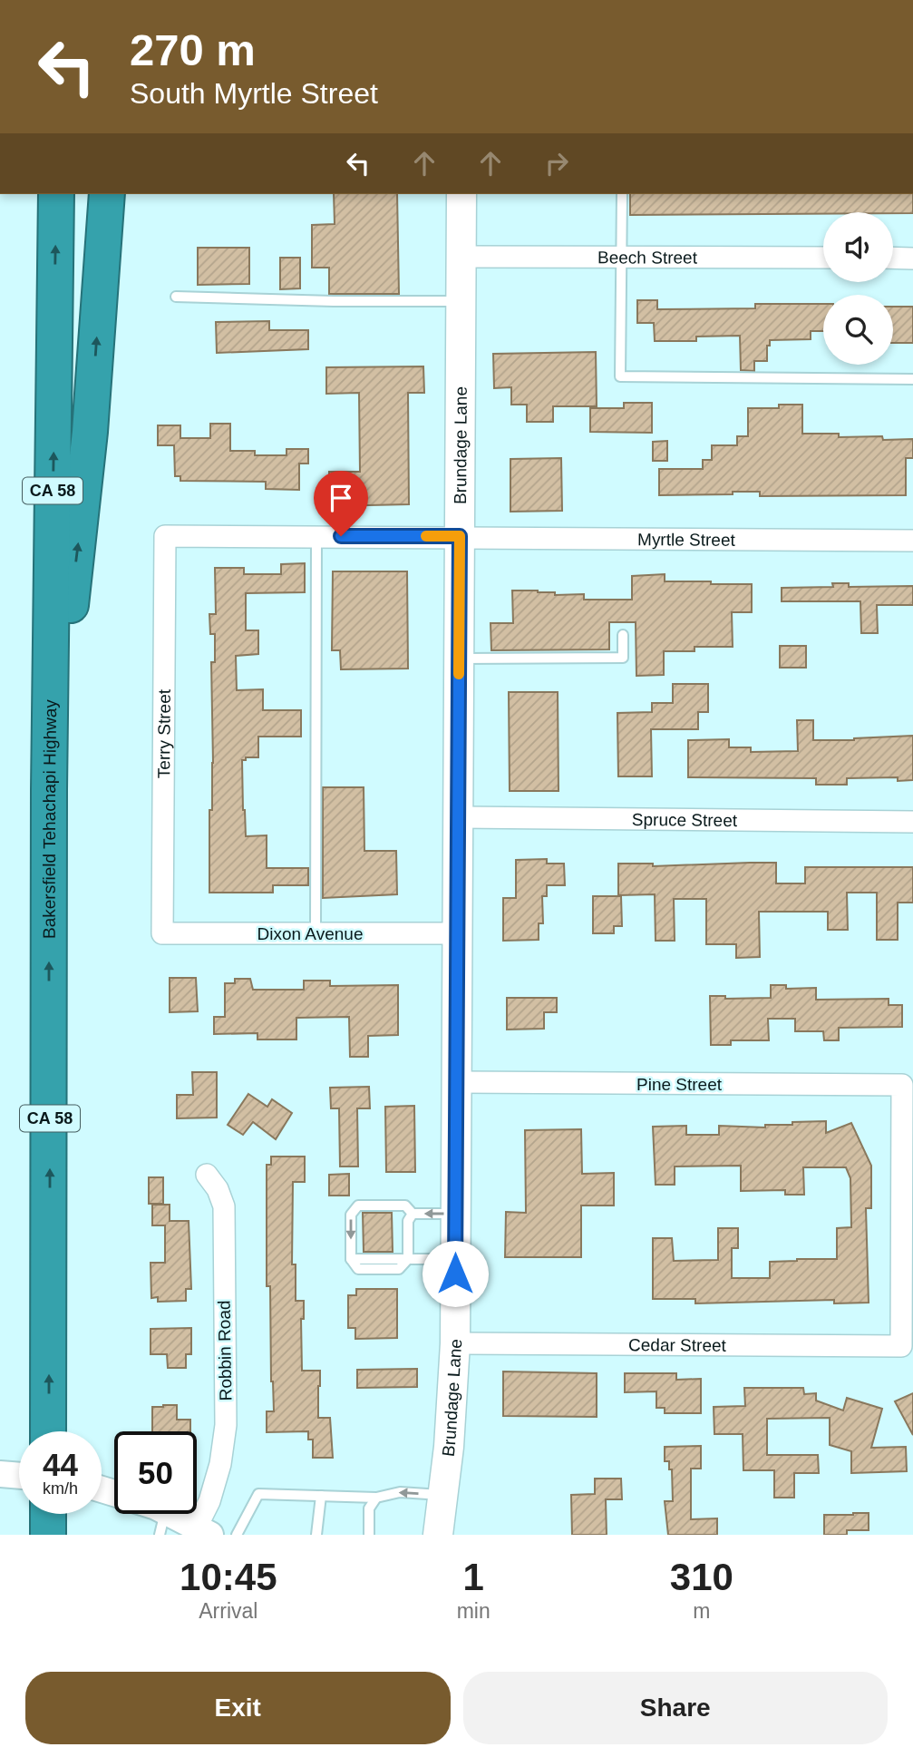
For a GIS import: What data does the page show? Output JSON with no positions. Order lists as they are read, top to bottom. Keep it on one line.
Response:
{"streets":{"highway":["CA 58","Bakersfield Tehachapi Highway"],"main road":["Brundage Lane"],"street":["Beech Street","Myrtle Street","Terry Street","Spruce Street","Dixon Avenue","Pine Street","Cedar Street","Robbin Road"]},"crossings":[["Beech Street","Brundage Lane"],["Brundage Lane","Myrtle Street"],["Brundage Lane","Spruce Street"],["Brundage Lane","Dixon Avenue"],["Brundage Lane","Pine Street"],["Brundage Lane","Cedar Street"],["Myrtle Street","Terry Street"],["Terry Street","Dixon Avenue"],["Pine Street","Cedar Street"]],"page":{"turn":["270 m","South Myrtle Street"],"speed":"44 km/h","limit":"50","eta":["10:45","Arrival","1","min","310","m"],"buttons":["Exit","Share"]}}
